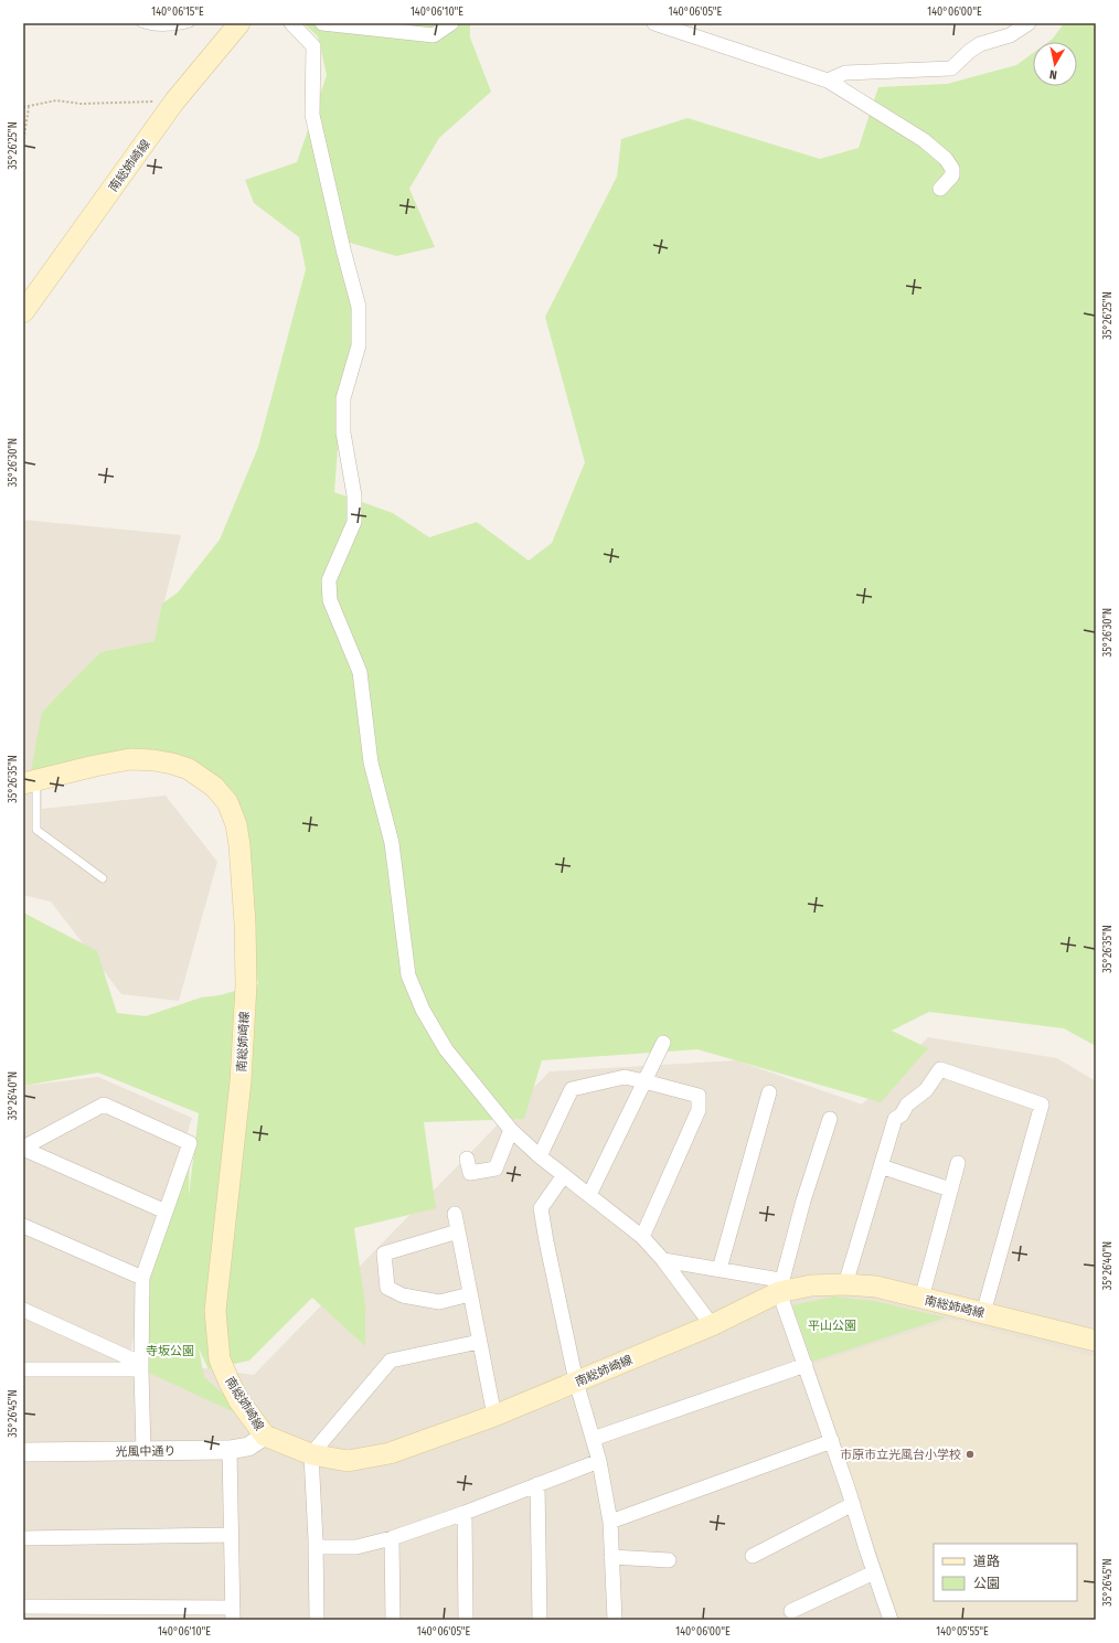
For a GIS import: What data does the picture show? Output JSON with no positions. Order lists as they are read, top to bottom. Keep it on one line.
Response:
{"streets":{"main road":["南総姉崎線"],"street":["光風中通り"]},"crossings":[["南総姉崎線","光風中通り"]],"parks":["平山公園","寺坂公園"],"places":["市原市立光風台小学校"],"legend":["道路","公園"],"north":"bottom","coordinates":["140°06'15\"E","140°06'10\"E","140°06'05\"E","140°06'00\"E","35°26'25\"N","35°26'30\"N","35°26'35\"N","35°26'40\"N","35°26'45\"N","140°05'55\"E"]}
